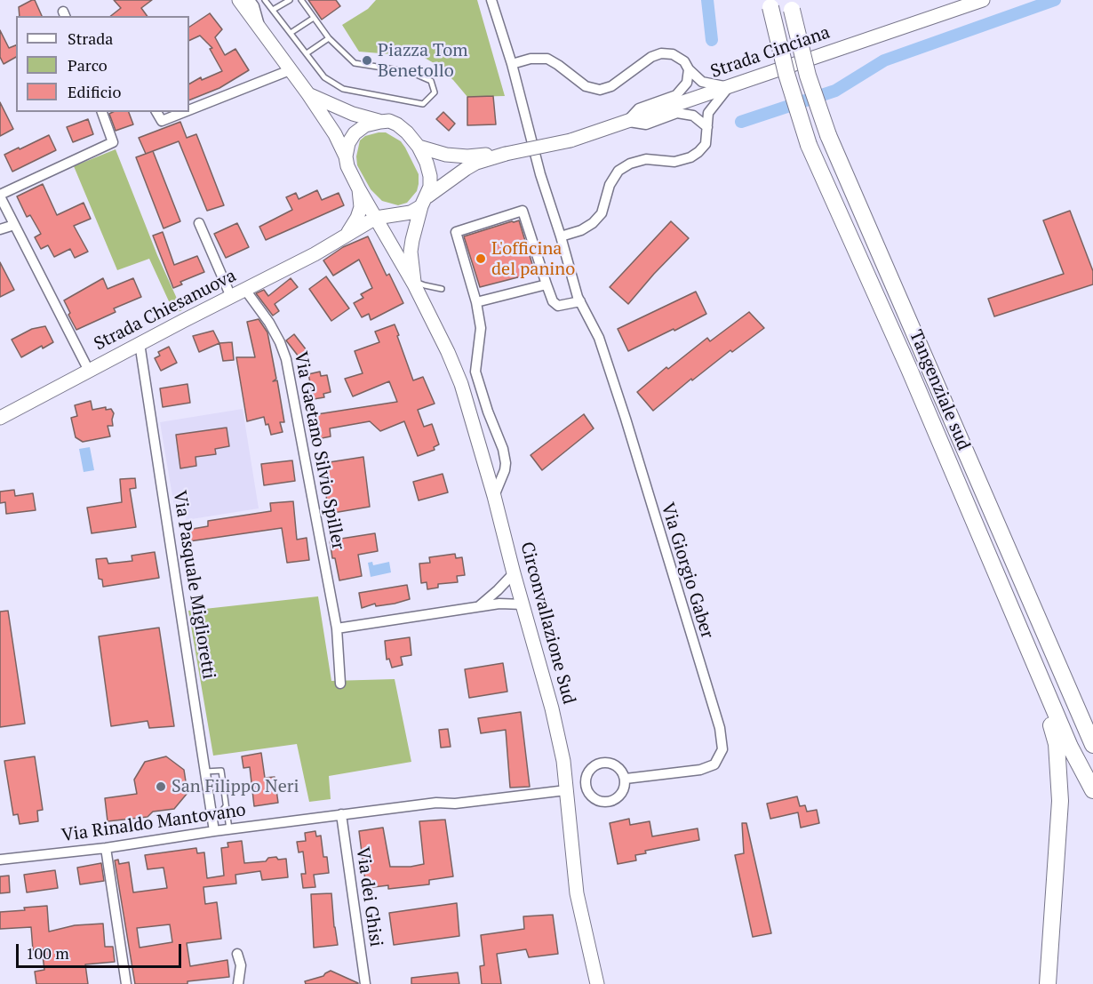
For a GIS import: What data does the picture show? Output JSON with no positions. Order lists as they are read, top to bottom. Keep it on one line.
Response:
{"streets":{"highway":["Tangenziale sud"],"main road":["Strada Cinciana","Strada Chiesanuova","Circonvallazione Sud"],"street":["Via Gaetano Silvio Spiller","Via Giorgio Gaber","Via Pasquale Miglioretti","Via Rinaldo Mantovano","Via dei Ghisi"]},"crossings":[["Strada Chiesanuova","Via Gaetano Silvio Spiller"],["Strada Chiesanuova","Via Pasquale Miglioretti"],["Strada Chiesanuova","Circonvallazione Sud"],["Via Pasquale Miglioretti","Via Rinaldo Mantovano"],["Circonvallazione Sud","Via Rinaldo Mantovano"],["Via Rinaldo Mantovano","Via dei Ghisi"]],"places":["Piazza Tom Benetollo","L'officina del panino","San Filippo Neri"],"legend":["Strada","Parco","Edificio"],"scale_bar":"100 m"}
